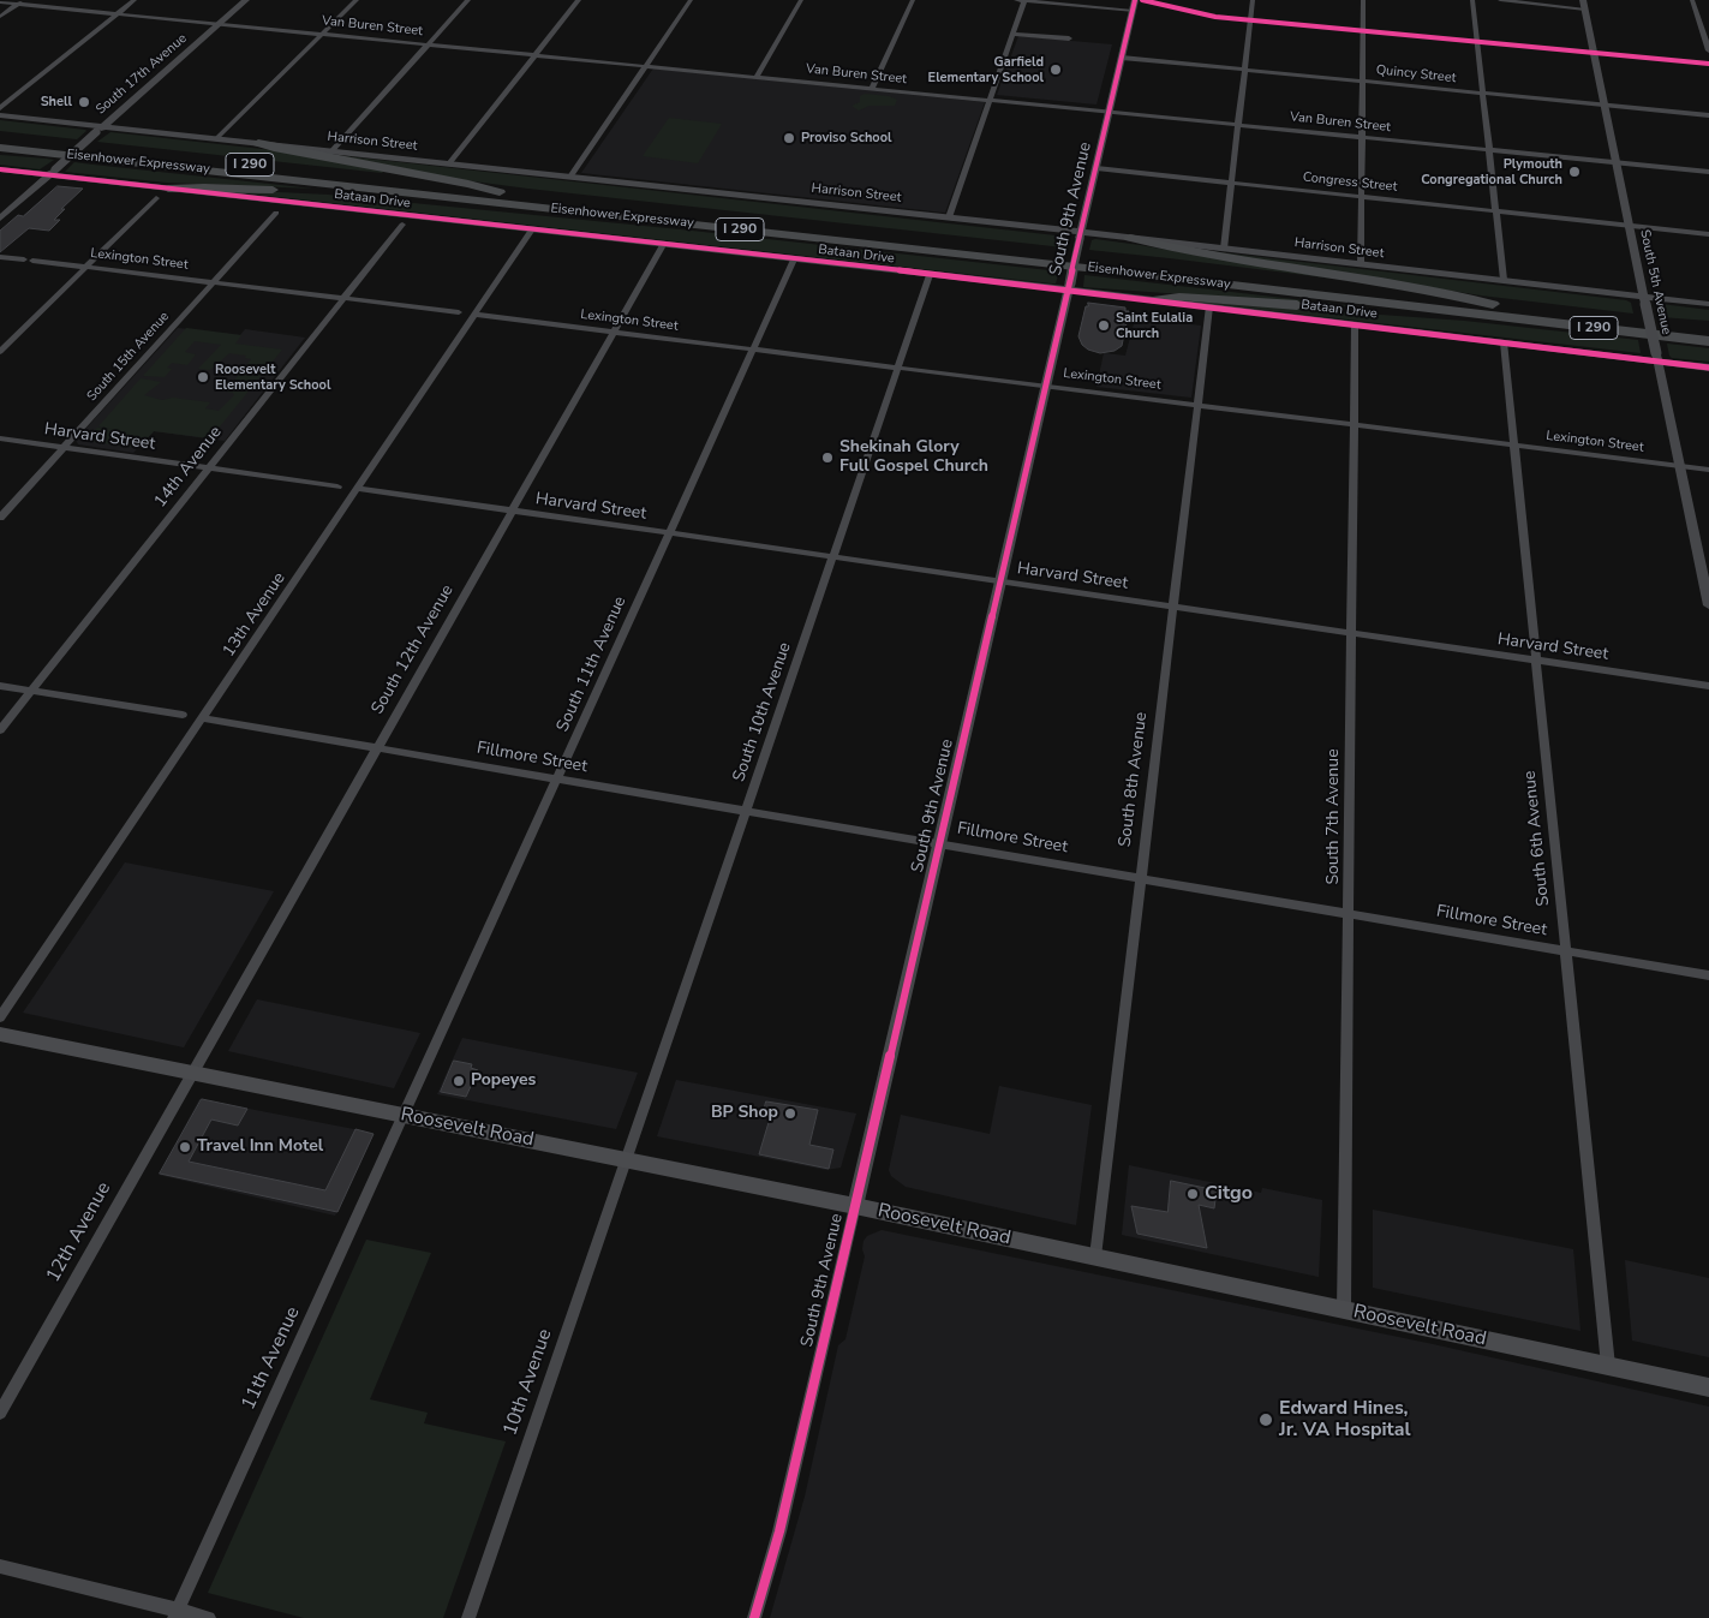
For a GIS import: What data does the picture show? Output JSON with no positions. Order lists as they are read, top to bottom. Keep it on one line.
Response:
{"streets":{"highway":["Eisenhower Expressway","I 290"],"main road":["Roosevelt Road"],"street":["Van Buren Street","South 17th Avenue","Quincy Street","Harrison Street","Congress Street","Bataan Drive","South 9th Avenue","Lexington Street","South 5th Avenue","South 15th Avenue","Harvard Street","14th Avenue","13th Avenue","South 12th Avenue","South 11th Avenue","South 10th Avenue","Fillmore Street","South 8th Avenue","South 7th Avenue","South 6th Avenue","12th Avenue","11th Avenue","10th Avenue"]},"crossings":[["Van Buren Street","South 17th Avenue"],["Van Buren Street","South 9th Avenue"],["Van Buren Street","South 5th Avenue"],["South 17th Avenue","Harrison Street"],["South 17th Avenue","Bataan Drive"],["Quincy Street","South 9th Avenue"],["Quincy Street","South 5th Avenue"],["Harrison Street","South 9th Avenue"],["Harrison Street","South 5th Avenue"],["Congress Street","South 9th Avenue"],["Congress Street","South 5th Avenue"],["Bataan Drive","South 9th Avenue"],["Bataan Drive","South 5th Avenue"],["Bataan Drive","13th Avenue"],["Bataan Drive","South 12th Avenue"],["Bataan Drive","South 11th Avenue"],["Bataan Drive","South 10th Avenue"],["Bataan Drive","South 8th Avenue"],["Bataan Drive","South 7th Avenue"],["Bataan Drive","South 6th Avenue"],["South 9th Avenue","Lexington Street"],["South 9th Avenue","Harvard Street"],["South 9th Avenue","Fillmore Street"],["South 9th Avenue","Roosevelt Road"],["Lexington Street","South 5th Avenue"],["Lexington Street","South 15th Avenue"],["Lexington Street","14th Avenue"],["Lexington Street","13th Avenue"],["Lexington Street","South 12th Avenue"],["Lexington Street","South 11th Avenue"],["Lexington Street","South 10th Avenue"],["Lexington Street","South 8th Avenue"],["Lexington Street","South 7th Avenue"],["Lexington Street","South 6th Avenue"],["South 15th Avenue","Harvard Street"],["Harvard Street","14th Avenue"],["Harvard Street","13th Avenue"],["Harvard Street","South 12th Avenue"],["Harvard Street","South 11th Avenue"],["Harvard Street","South 10th Avenue"],["Harvard Street","South 8th Avenue"],["Harvard Street","South 7th Avenue"],["Harvard Street","South 6th Avenue"],["13th Avenue","Fillmore Street"],["South 12th Avenue","Fillmore Street"],["South 12th Avenue","Roosevelt Road"],["South 12th Avenue","12th Avenue"],["South 11th Avenue","Fillmore Street"],["South 11th Avenue","Roosevelt Road"],["South 11th Avenue","11th Avenue"],["South 10th Avenue","Fillmore Street"],["South 10th Avenue","Roosevelt Road"],["South 10th Avenue","10th Avenue"],["Fillmore Street","South 8th Avenue"],["Fillmore Street","South 7th Avenue"],["Fillmore Street","South 6th Avenue"],["South 8th Avenue","Roosevelt Road"],["South 7th Avenue","Roosevelt Road"],["South 6th Avenue","Roosevelt Road"],["Roosevelt Road","12th Avenue"],["Roosevelt Road","11th Avenue"],["Roosevelt Road","10th Avenue"]],"places":["Garfield Elementary School","Shell","Proviso School","Plymouth Congregational Church","Saint Eulalia Church","Roosevelt Elementary School","Shekinah Glory Full Gospel Church","Popeyes","BP Shop","Travel Inn Motel","Citgo","Edward Hines, Jr. VA Hospital"]}
